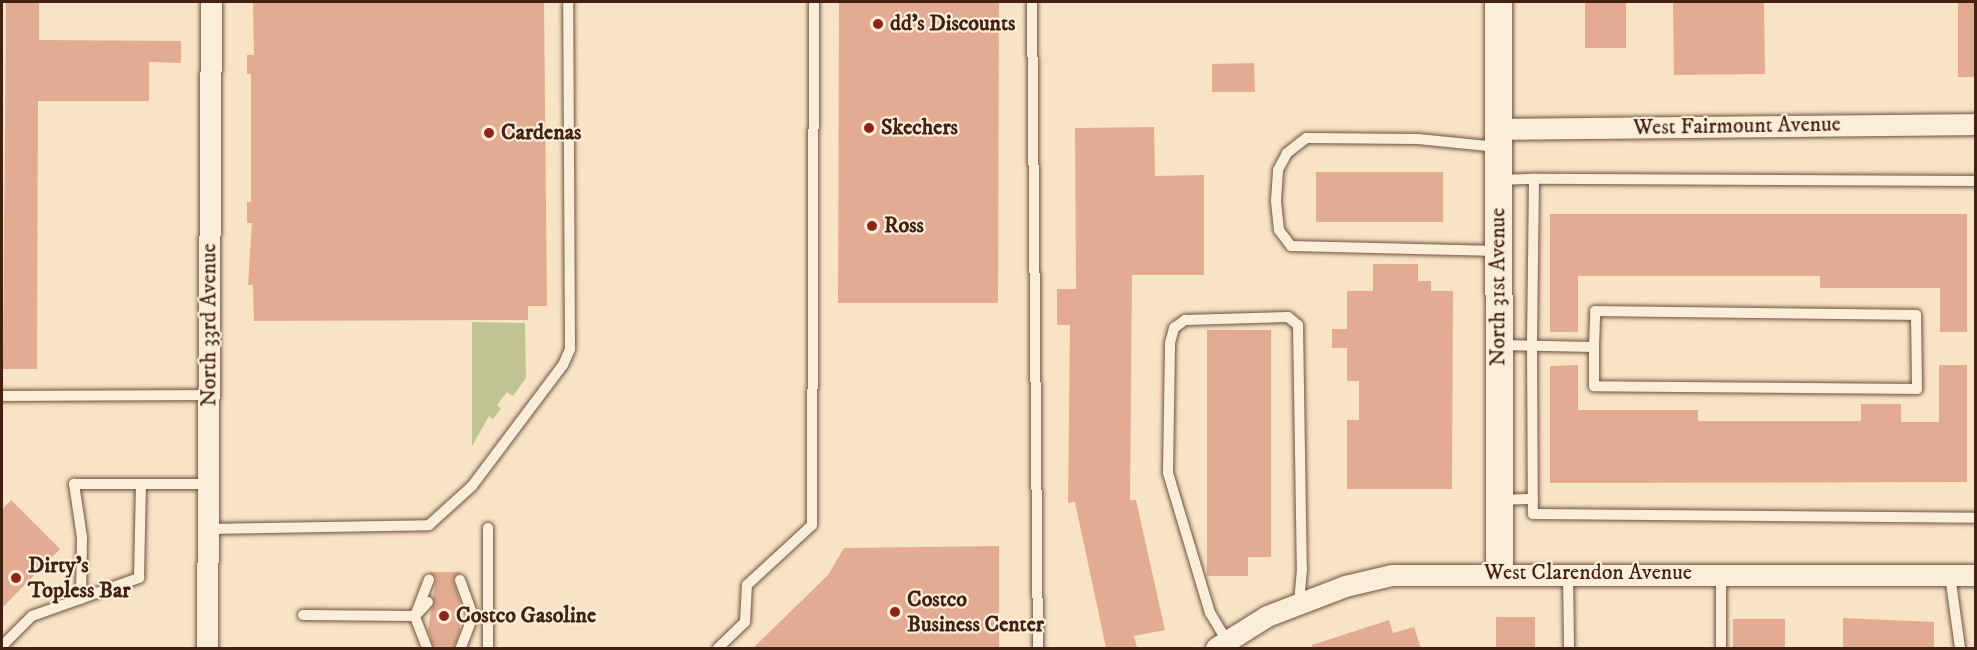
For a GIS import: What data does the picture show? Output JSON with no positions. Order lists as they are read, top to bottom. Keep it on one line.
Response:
{"streets":{"street":["West Fairmount Avenue","North 31st Avenue","North 33rd Avenue","West Clarendon Avenue"]},"crossings":[["West Fairmount Avenue","North 31st Avenue"],["North 31st Avenue","West Clarendon Avenue"]],"places":["dd's Discounts","Skechers","Cardenas","Ross","Dirty's Topless Bar","Costco Business Center","Costco Gasoline"]}
